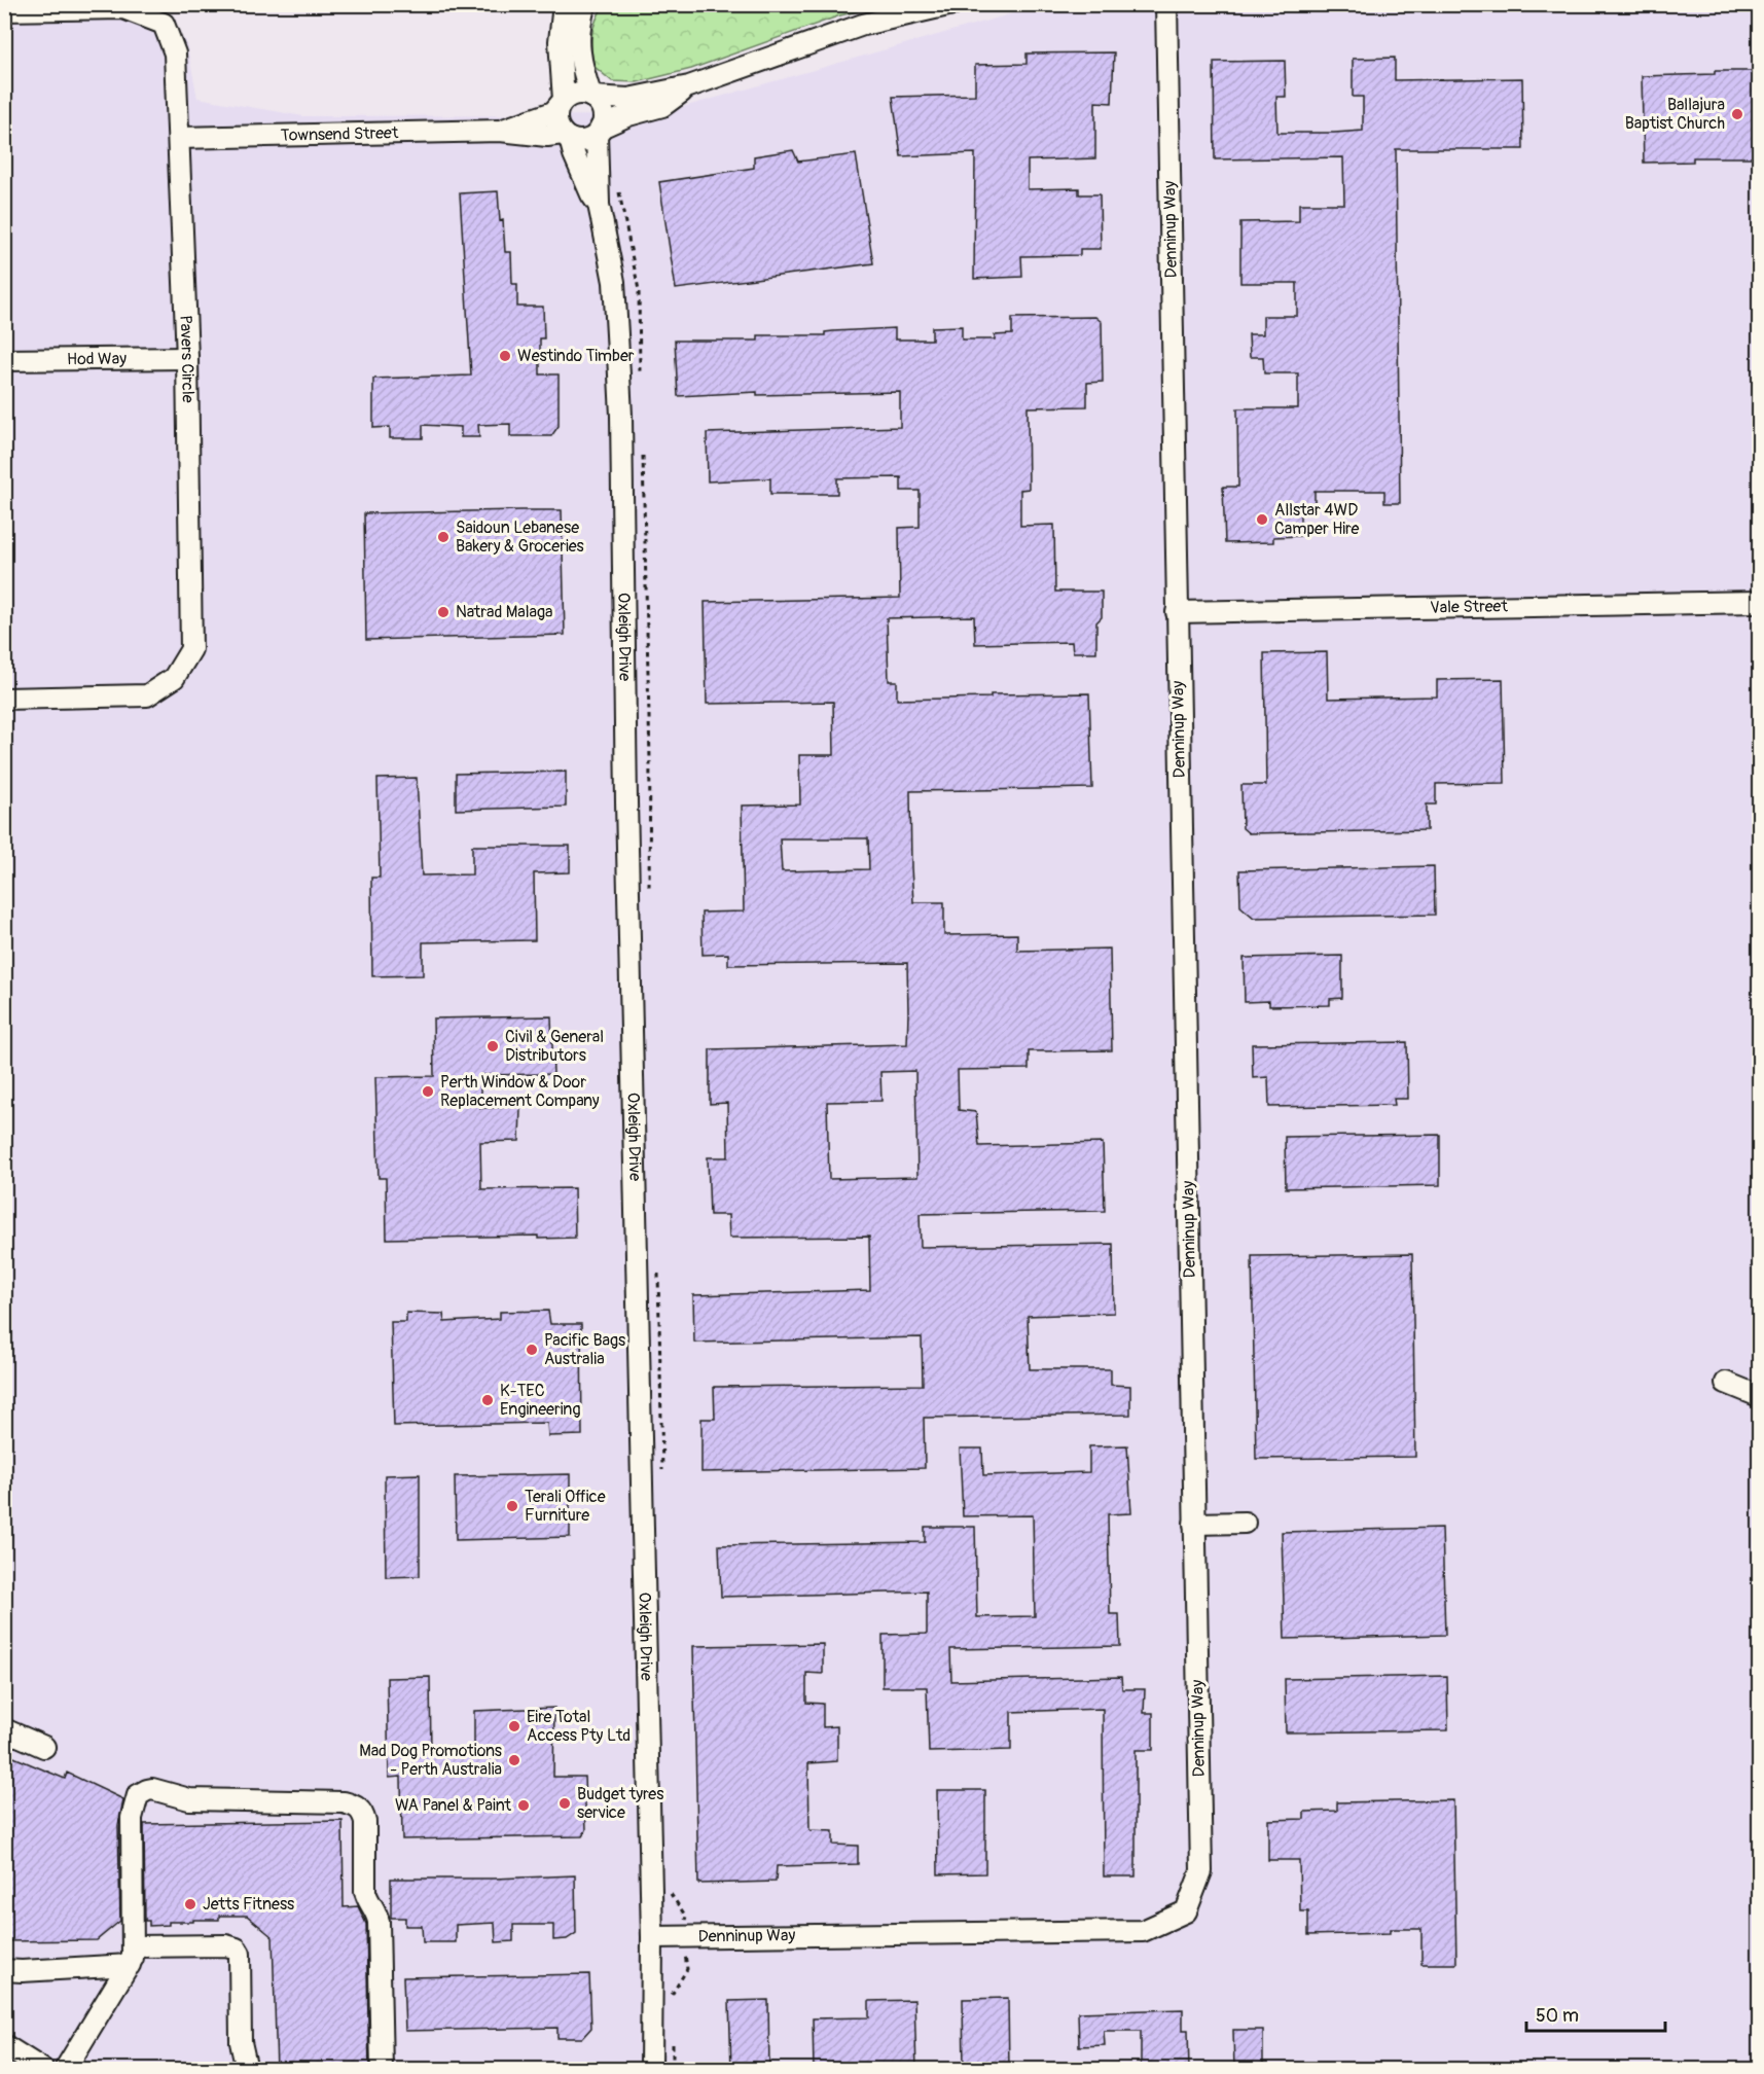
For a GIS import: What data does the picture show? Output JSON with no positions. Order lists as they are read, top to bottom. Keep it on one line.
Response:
{"streets":{"street":["Townsend Street","Denninup Way","Pavers Circle","Hod Way","Vale Street","Oxleigh Drive"]},"crossings":[["Townsend Street","Pavers Circle"],["Townsend Street","Oxleigh Drive"],["Denninup Way","Vale Street"],["Denninup Way","Oxleigh Drive"],["Pavers Circle","Hod Way"]],"places":["Ballajura Baptist Church","Westindo Timber","Allstar 4WD Camper Hire","Saidoun Lebanese Bakery & Groceries","Natrad Malaga","Civil & General Distributors","Perth Window & Door Replacement Company","Pacific Bags Australia","K-TEC Engineering","Terali Office Furniture","Eire Total Access Pty Ltd","Mad Dog Promotions - Perth Australia","Budget tyres service","WA Panel & Paint","Jetts Fitness"],"scale_bar":"50 m"}
